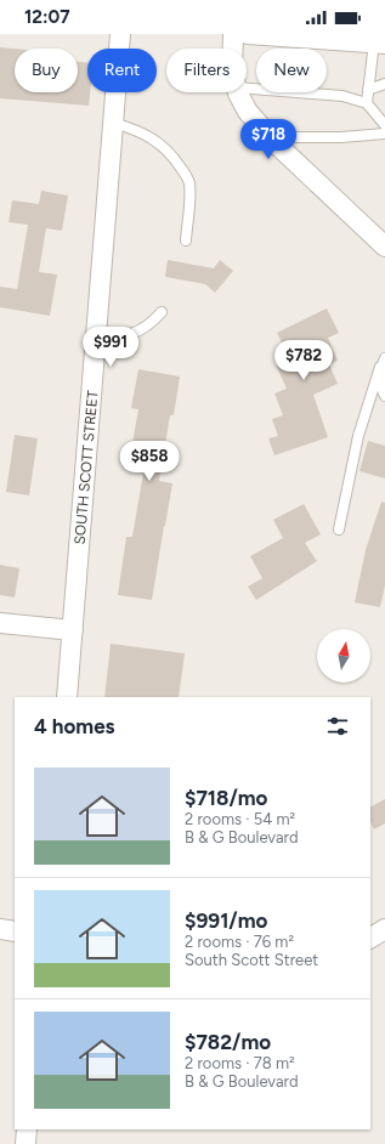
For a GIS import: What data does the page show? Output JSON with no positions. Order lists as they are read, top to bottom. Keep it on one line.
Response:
{"streets":{"street":["SOUTH SCOTT STREET"]},"north":"top","page":{"status":"12:07","chip":["Buy","Rent","Filters","New"],"price":["$718","$991","$782","$858"],"heading":"4 homes","list":[{"name":"$718/mo","note":"2 rooms · 54 m² · B & G Boulevard"},{"name":"$991/mo","note":"2 rooms · 76 m² · South Scott Street"},{"name":"$782/mo","note":"2 rooms · 78 m² · B & G Boulevard"}]}}
